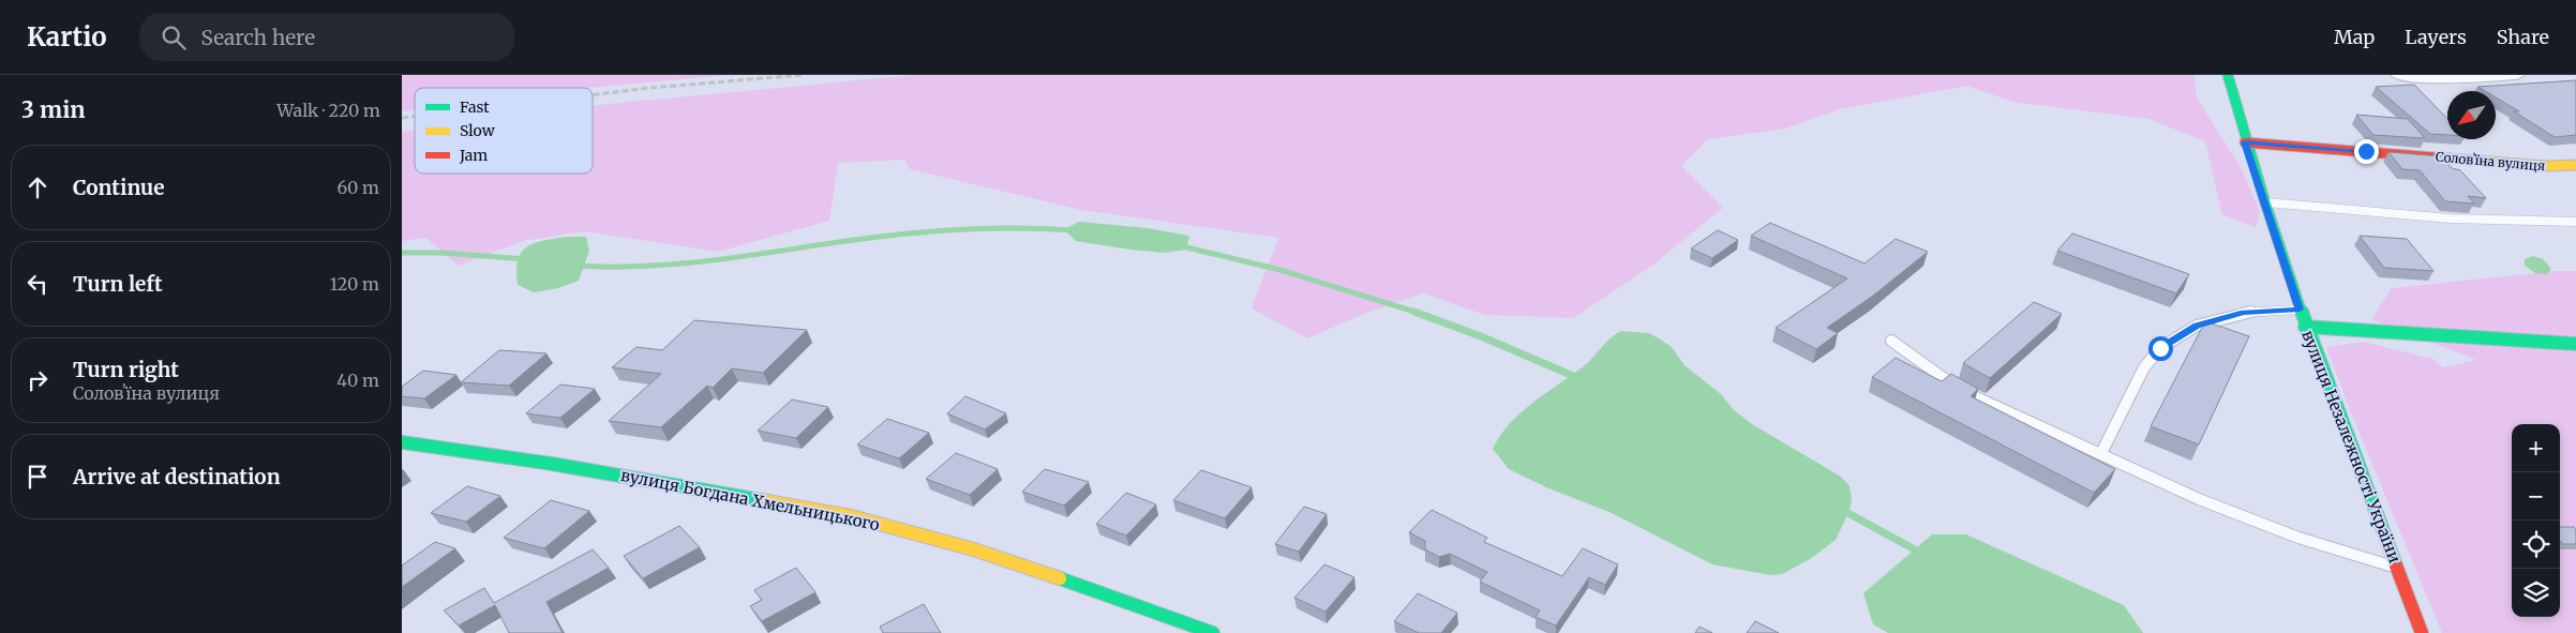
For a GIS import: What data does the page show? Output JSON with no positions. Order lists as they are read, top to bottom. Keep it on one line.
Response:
{"streets":{"street":["Соловʼїна вулиця","вулиця Незалежності України","вулиця Богдана Хмельницького"]},"crossings":[["Соловʼїна вулиця","вулиця Незалежності України"]],"legend":["Fast","Slow","Jam"],"north":"bottom left","page":{"header":"Kartio","search":"Search here","nav":["Map","Layers","Share"],"heading":["3 min","Walk · 220 m"],"list":[["Continue","60 m"],["Turn left","120 m"],["Turn right","Соловʼїна вулиця","40 m"],"Arrive at destination"],"map_buttons":["+","−"]}}
